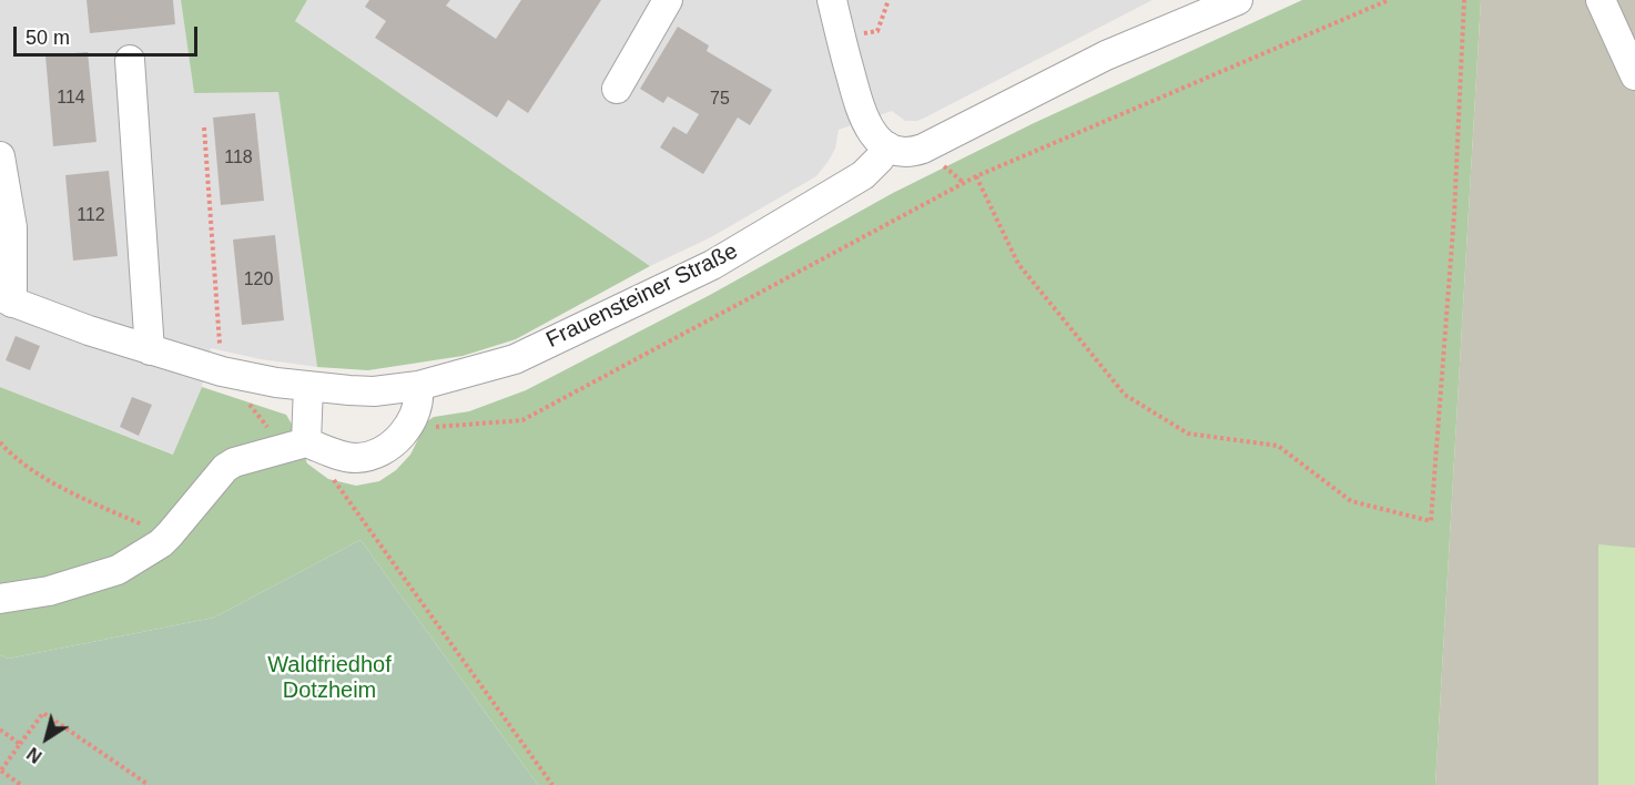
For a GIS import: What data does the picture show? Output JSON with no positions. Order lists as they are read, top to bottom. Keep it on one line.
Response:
{"streets":{"street":["Frauensteiner Straße"]},"parks":["Waldfriedhof Dotzheim"],"house_numbers":["114","75","118","112","120"],"scale_bar":"50 m","north":"bottom left"}
